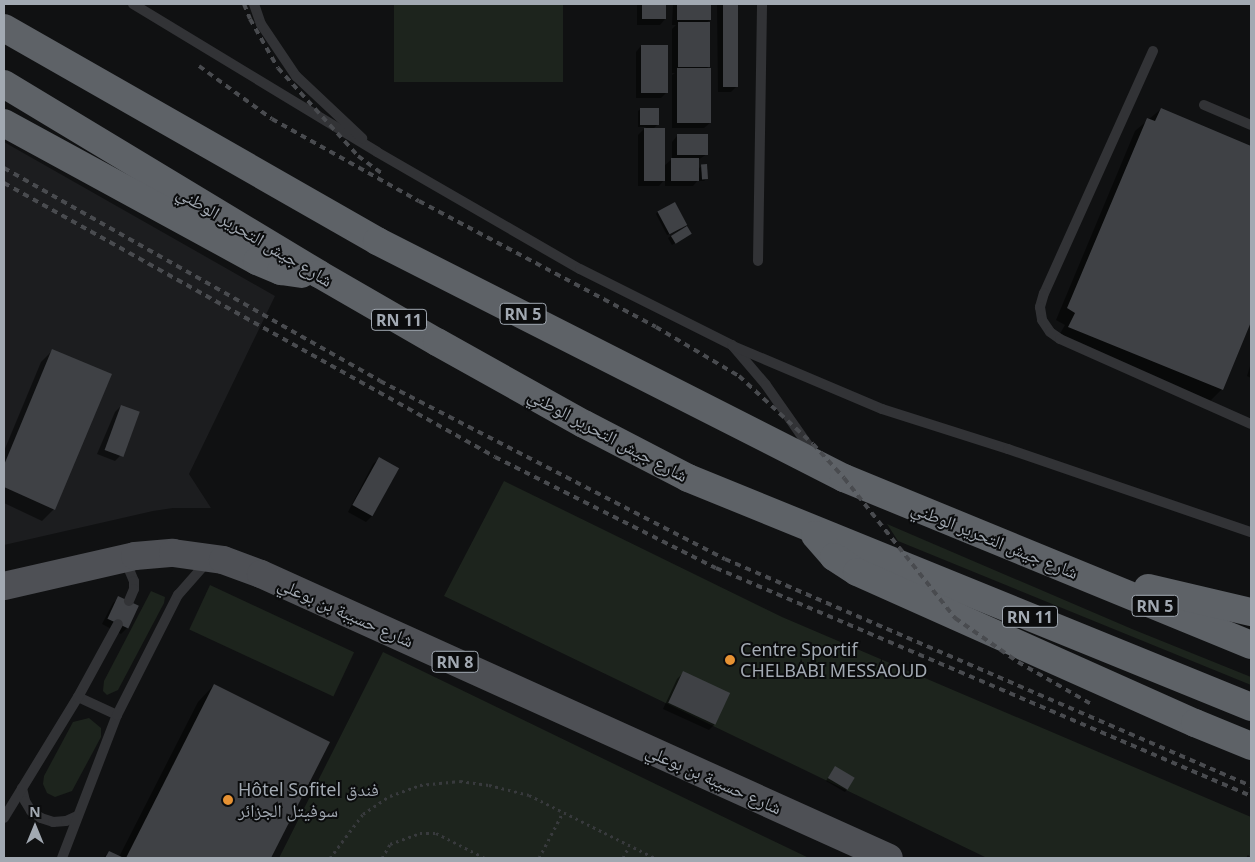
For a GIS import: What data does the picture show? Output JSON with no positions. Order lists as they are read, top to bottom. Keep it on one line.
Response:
{"streets":{"highway":["شارع جيش التحرير الوطني","RN 5","RN 11"],"main road":["شارع حسيبة بن بوعلي","RN 8"]},"places":["Centre Sportif CHELBABI MESSAOUD","Hôtel Sofitel فندق سوفيتل الجزائر"],"north":"top"}
